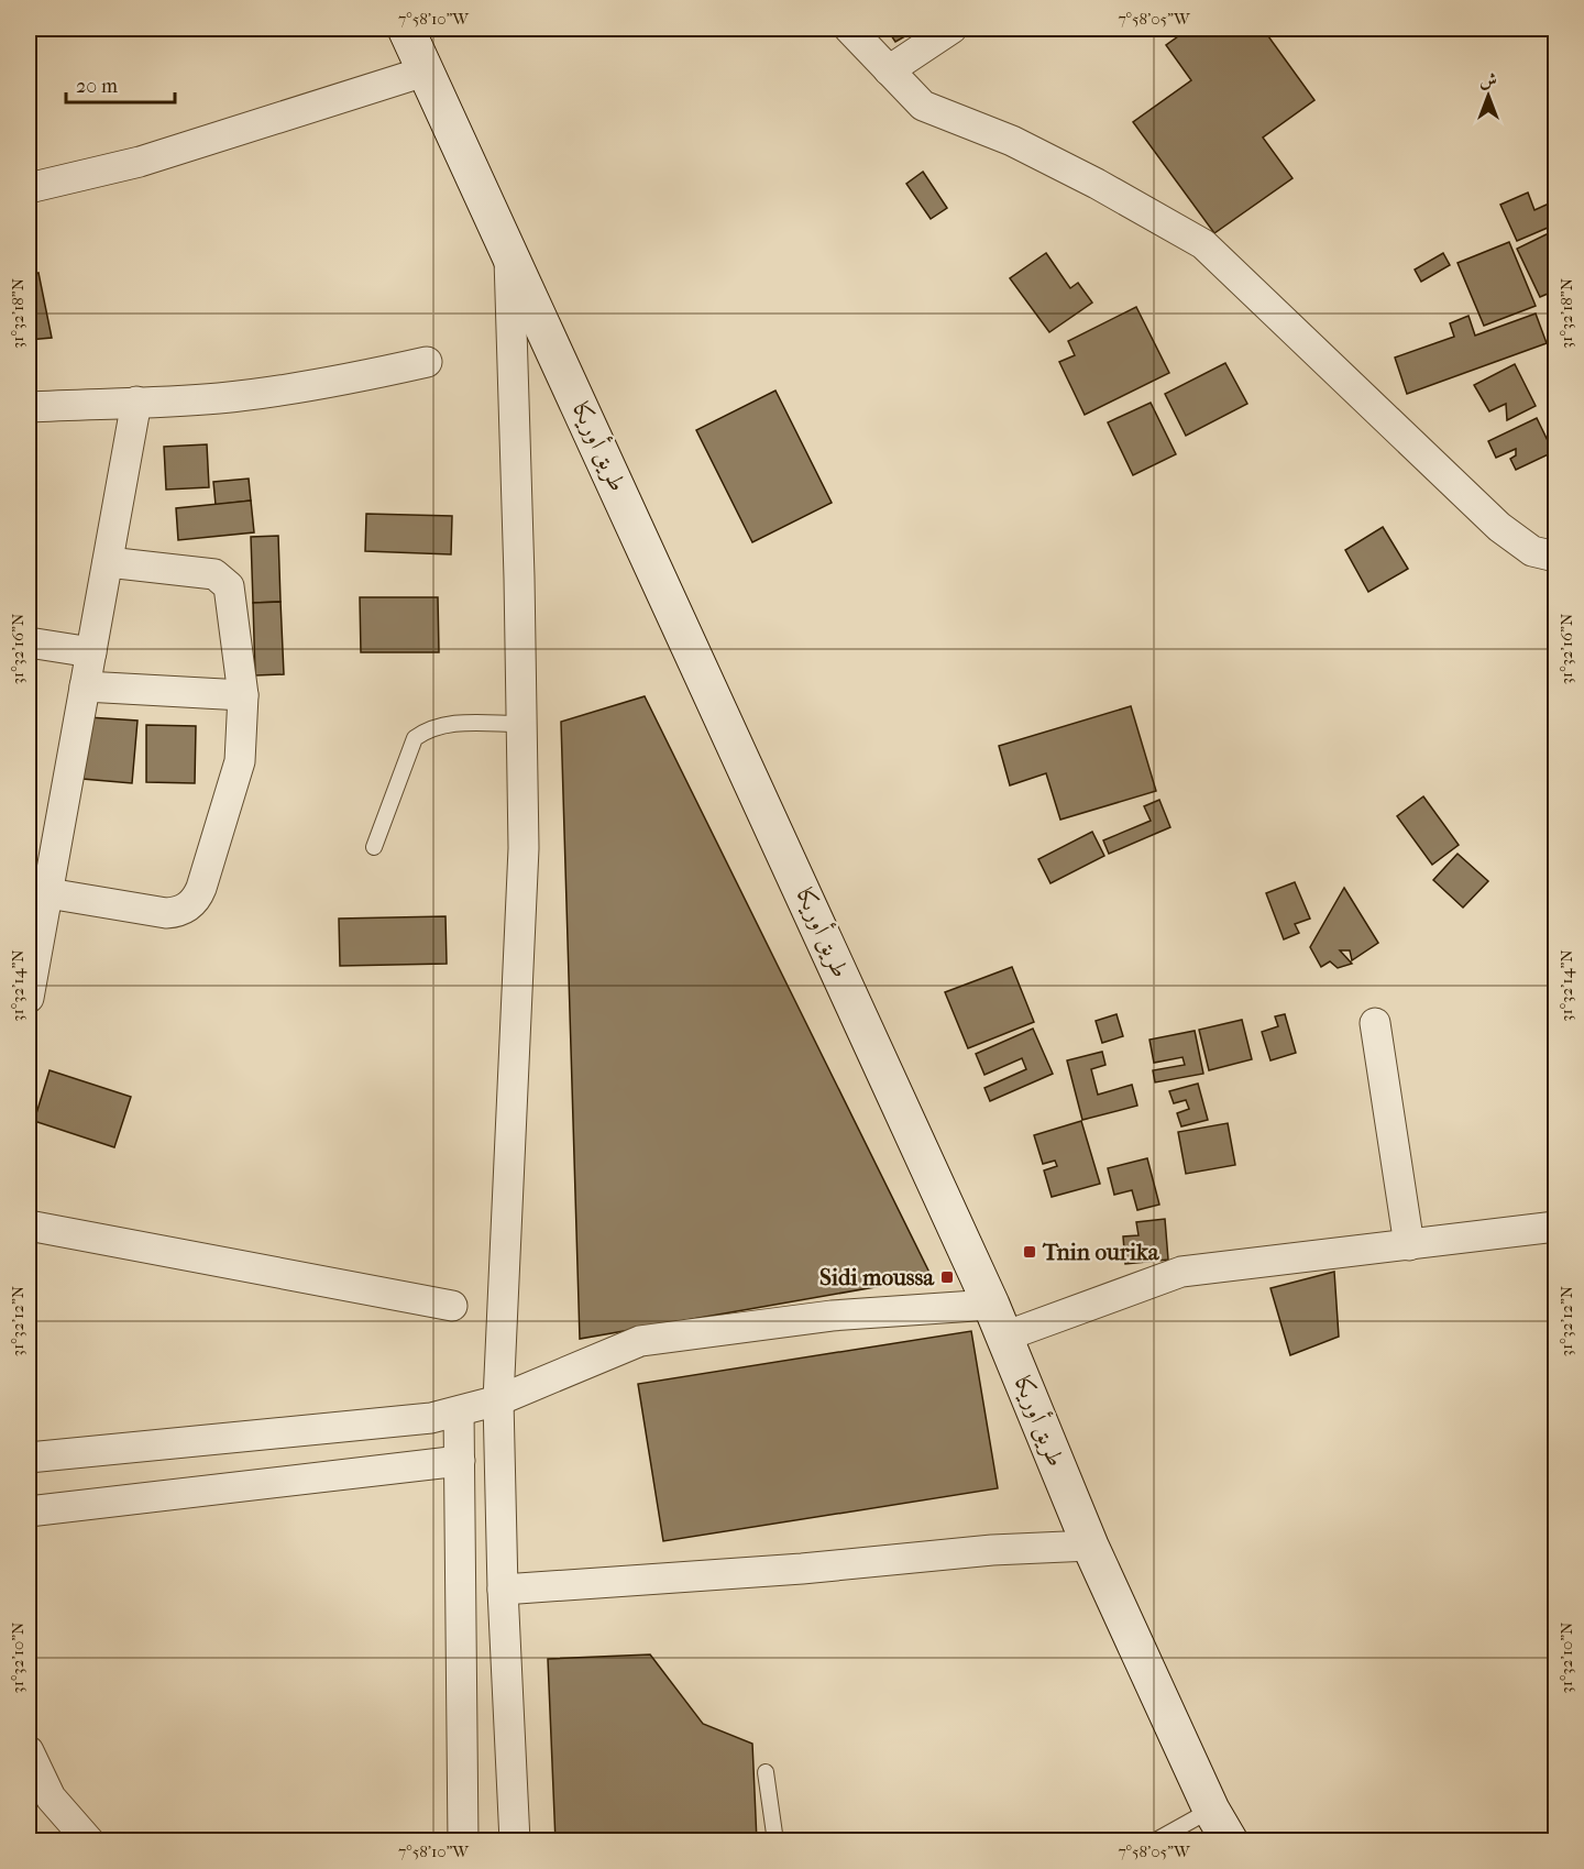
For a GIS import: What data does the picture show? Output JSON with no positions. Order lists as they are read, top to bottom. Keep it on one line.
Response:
{"streets":{"street":["طريق أوريكا"]},"places":{"transit":["Tnin ourika","Sidi moussa"]},"scale_bar":"20 m","north":"top","coordinates":["7°58'10\"W","7°58'05\"W","31°32'18\"N","31°32'16\"N","31°32'14\"N","31°32'12\"N","31°32'10\"N"]}
